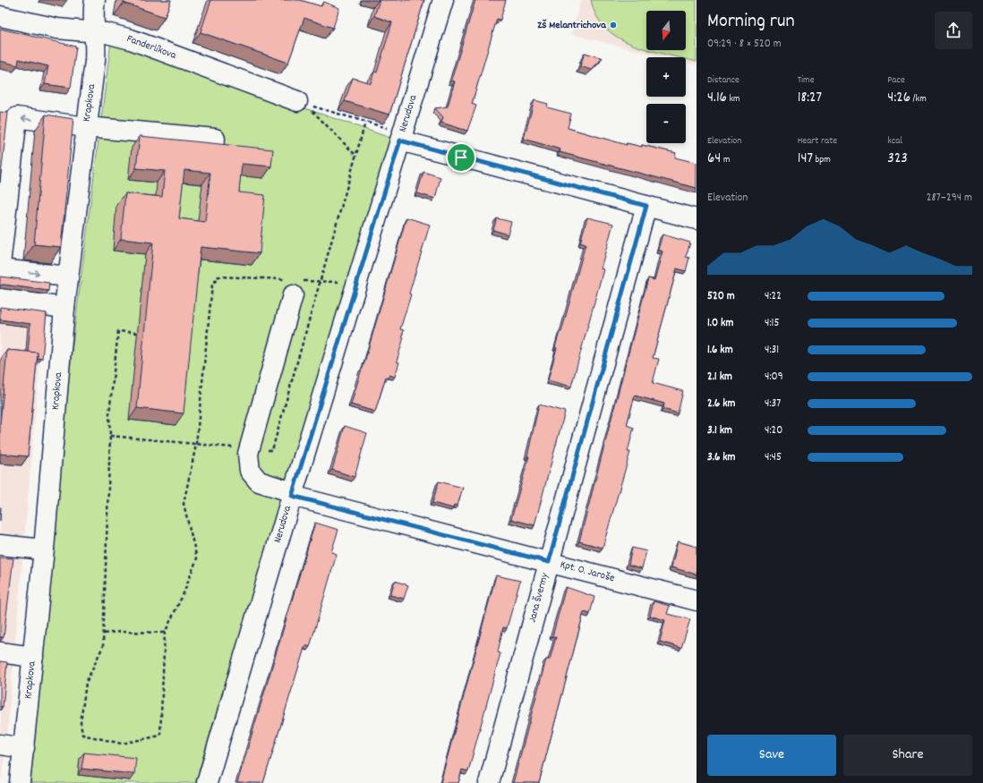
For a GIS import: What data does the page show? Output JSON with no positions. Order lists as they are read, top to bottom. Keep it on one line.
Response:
{"streets":{"street":["Fanderlíkova","Krapkova","Nerudova","Kpt. O. Jaroše","Jana Švermy"]},"crossings":[["Fanderlíkova","Krapkova"],["Nerudova","Kpt. O. Jaroše"],["Kpt. O. Jaroše","Jana Švermy"]],"places":["ZŠ Melantrichova"],"north":"bottom","page":{"heading":["Morning run","09:29 · 8 × 520 m"],"map_buttons":["+","−"],"stats":[["Distance","4.16 km"],["Time","18:27"],["Pace","4:26 /km"],["Elevation","64 m"],["Heart rate","147 bpm"],["kcal","323"]],"chart":["Elevation","287–294 m"],"list":[{"name":"520 m","note":"4:22"},{"name":"1.0 km","note":"4:15"},{"name":"1.6 km","note":"4:31"},{"name":"2.1 km","note":"4:09"},{"name":"2.6 km","note":"4:37"},{"name":"3.1 km","note":"4:20"},{"name":"3.6 km","note":"4:45"}],"buttons":["Save","Share"]}}
